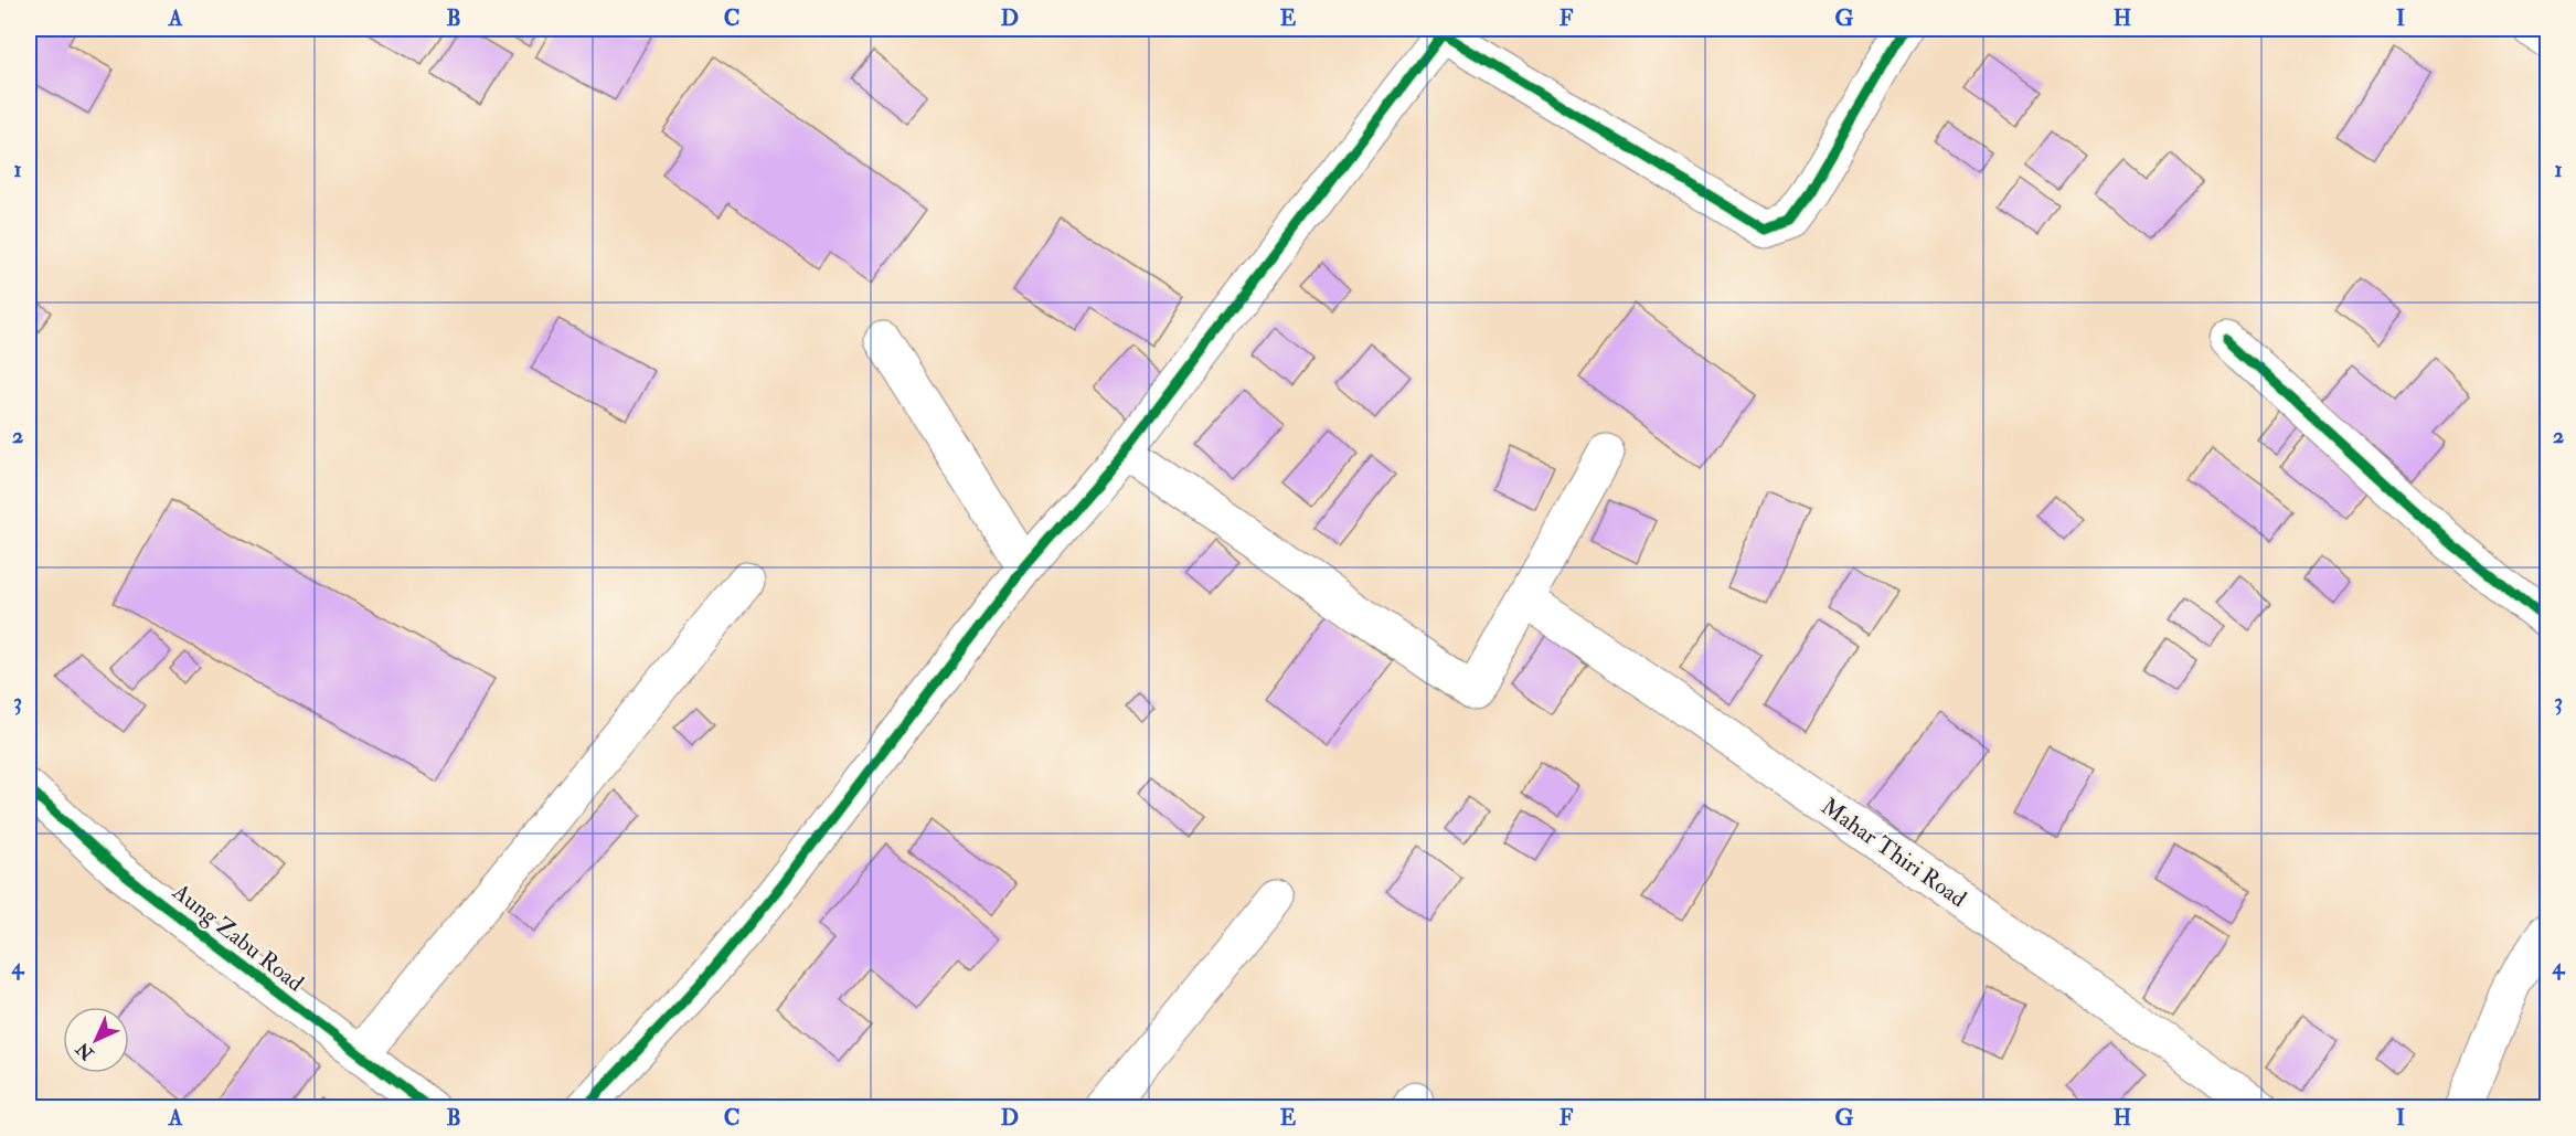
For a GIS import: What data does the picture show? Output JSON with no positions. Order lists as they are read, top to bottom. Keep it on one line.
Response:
{"streets":{"street":["Mahar Thiri Road","Aung Zabu Road"]},"north":"bottom left","grid":{"columns":["A","B","C","D","E","F","G","H","I"],"rows":["1","2","3","4"]}}
